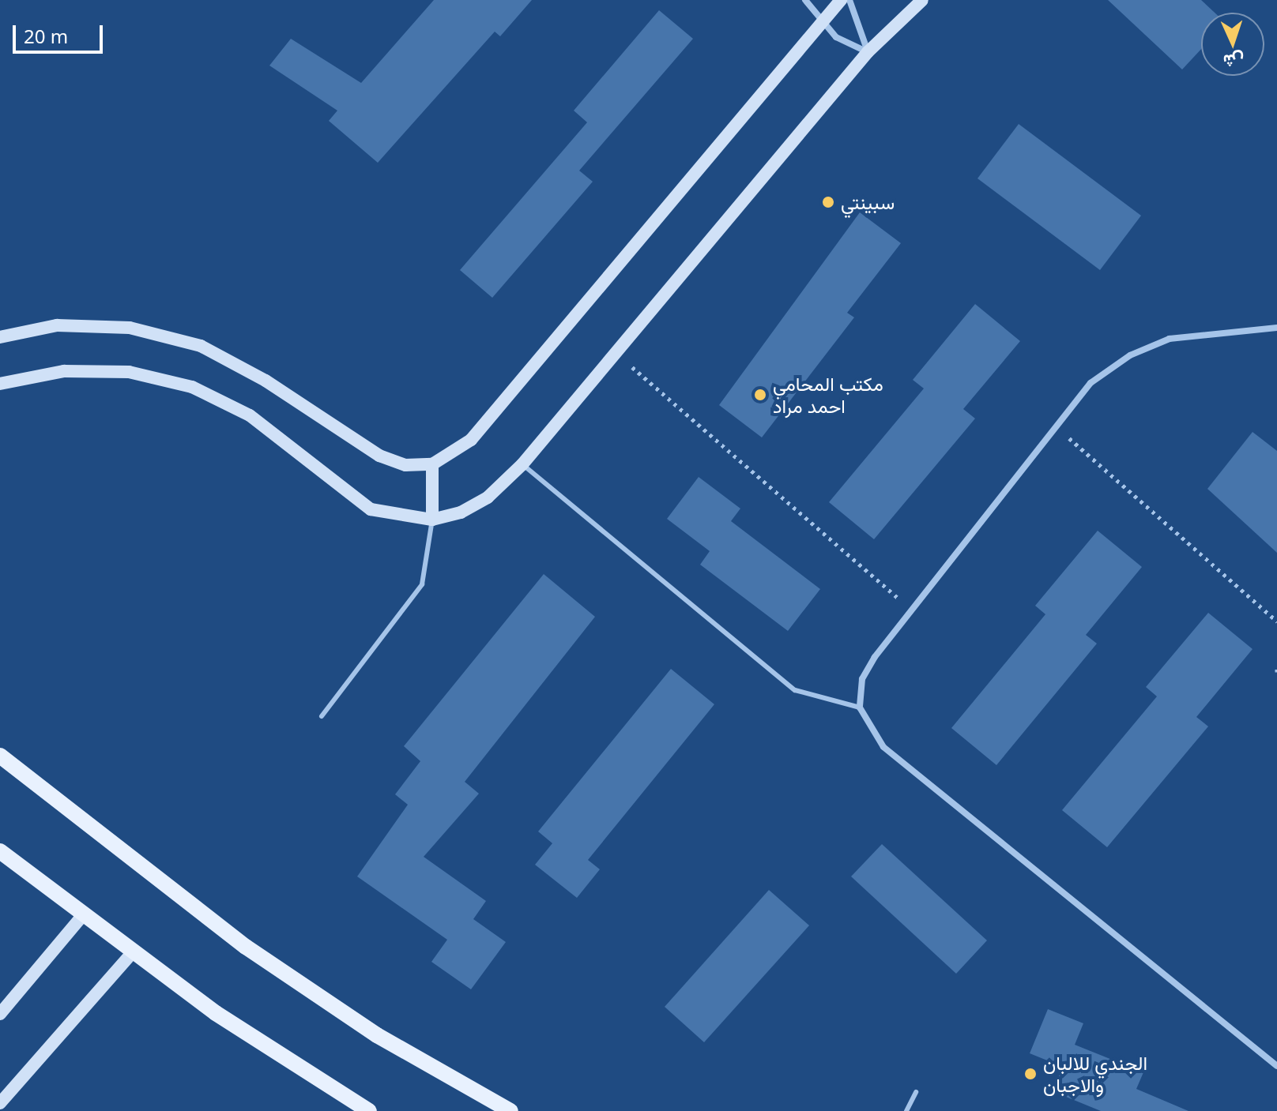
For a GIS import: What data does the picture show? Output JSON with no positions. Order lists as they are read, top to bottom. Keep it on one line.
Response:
{"places":["سبينتي","مكتب المحامي احمد مراد","الجندي للالبان والاجبان"],"scale_bar":"20 m","north":"bottom"}
